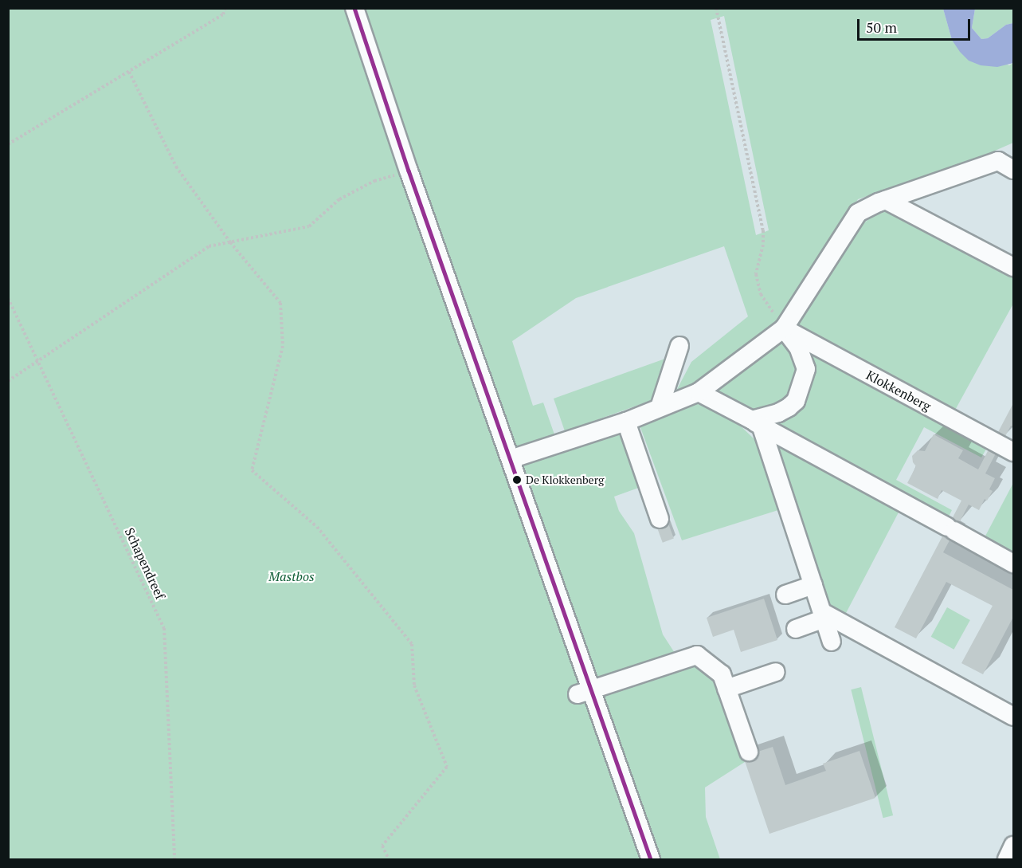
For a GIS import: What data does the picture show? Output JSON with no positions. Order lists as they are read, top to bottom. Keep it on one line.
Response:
{"streets":{"street":["Klokkenberg"],"path":["Schapendreef"]},"parks":["Mastbos"],"places":["De Klokkenberg"],"scale_bar":"50 m"}
